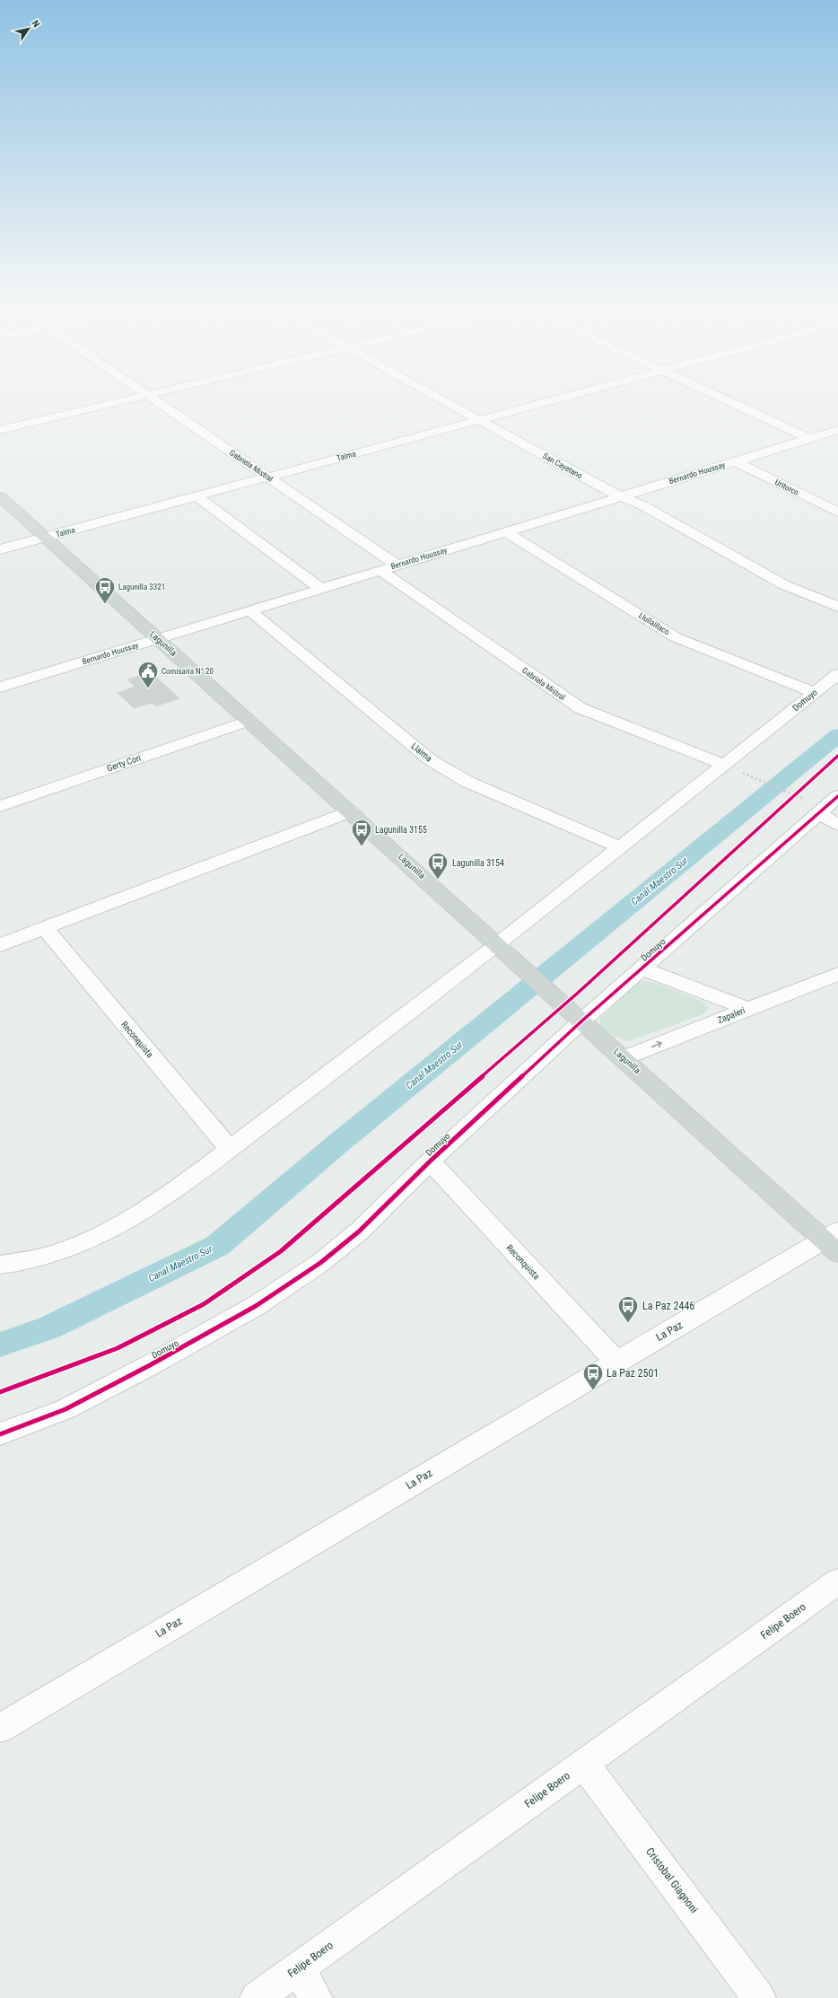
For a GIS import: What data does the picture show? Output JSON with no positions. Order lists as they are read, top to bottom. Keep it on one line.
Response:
{"streets":{"main road":["Lagunilla"],"street":["Talma","Gabriela Mistral","San Cayetano","Bernardo Houssay","Uritorco","Llullaillaco","Domuyo","Llaima","Gerty Cori","Zapaleri","Reconquista","La Paz","Felipe Boero","Cristobal Giagnoni"]},"crossings":[["Talma","Gabriela Mistral"],["Talma","San Cayetano"],["Talma","Lagunilla"],["Gabriela Mistral","Bernardo Houssay"],["Gabriela Mistral","Domuyo"],["San Cayetano","Bernardo Houssay"],["Bernardo Houssay","Uritorco"],["Bernardo Houssay","Llullaillaco"],["Bernardo Houssay","Lagunilla"],["Bernardo Houssay","Llaima"],["Llullaillaco","Domuyo"],["Lagunilla","Domuyo"],["Lagunilla","Gerty Cori"],["Lagunilla","Zapaleri"],["Lagunilla","La Paz"],["Domuyo","Llaima"],["Domuyo","Reconquista"],["Reconquista","La Paz"],["Felipe Boero","Cristobal Giagnoni"]],"one_way":["Zapaleri"],"water":["Canal Maestro Sur"],"places":{"bus stop":["Lagunilla 3321","Lagunilla 3155","Lagunilla 3154","La Paz 2446","La Paz 2501"],"public building":["Comisaría N° 20"]},"north":"top right"}
